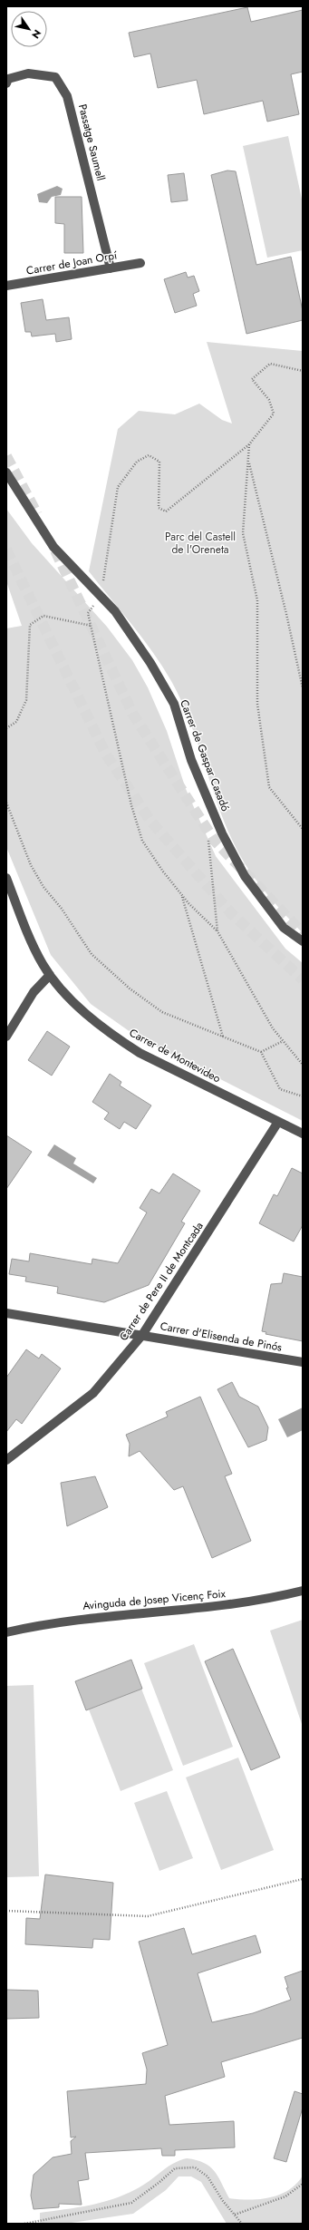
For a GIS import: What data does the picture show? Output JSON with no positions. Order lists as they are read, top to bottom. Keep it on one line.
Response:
{"streets":{"street":["Passatge Saumell","Carrer de Joan Orpí","Carrer de Gaspar Casadó","Carrer de Montevideo","Carrer de Pere II de Montcada","Carrer d'Elisenda de Pinós","Avinguda de Josep Vicenç Foix"]},"crossings":[["Passatge Saumell","Carrer de Joan Orpí"],["Carrer de Montevideo","Carrer de Pere II de Montcada"],["Carrer de Pere II de Montcada","Carrer d'Elisenda de Pinós"]],"parks":["Parc del Castell de l'Oreneta"],"north":"bottom right"}
